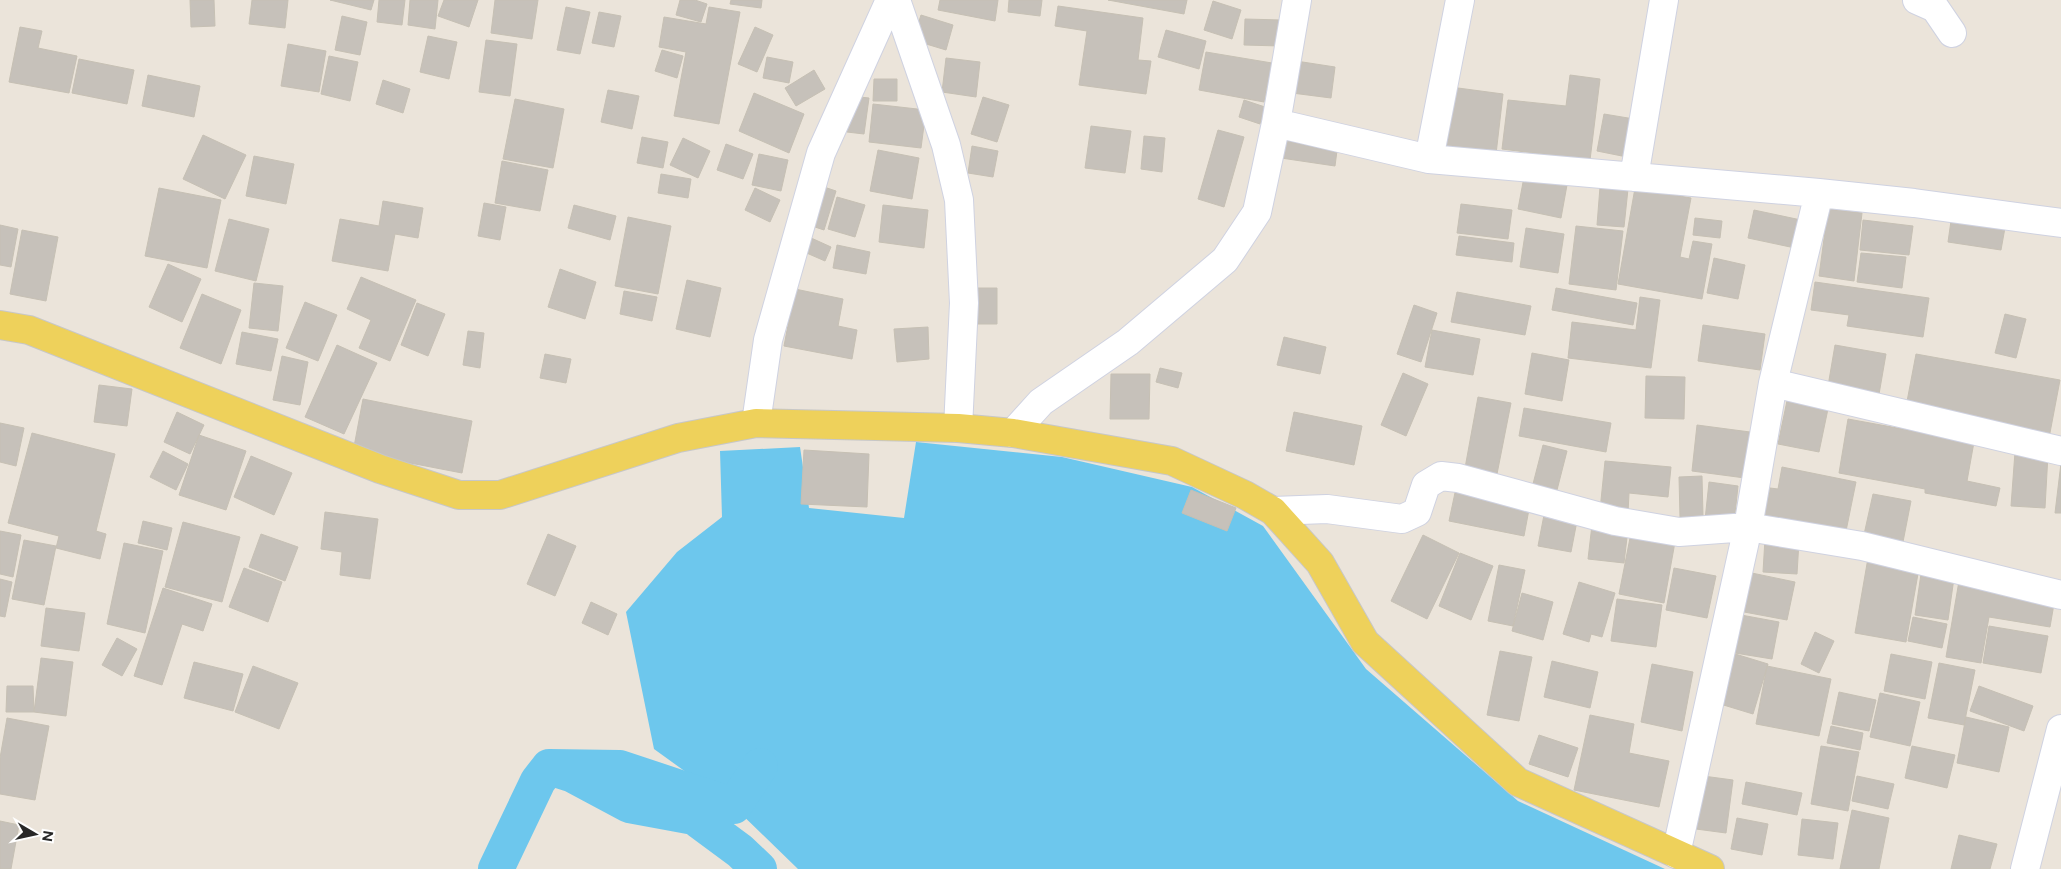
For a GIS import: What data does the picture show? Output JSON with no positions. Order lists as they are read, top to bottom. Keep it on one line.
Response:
{"north":"right"}
